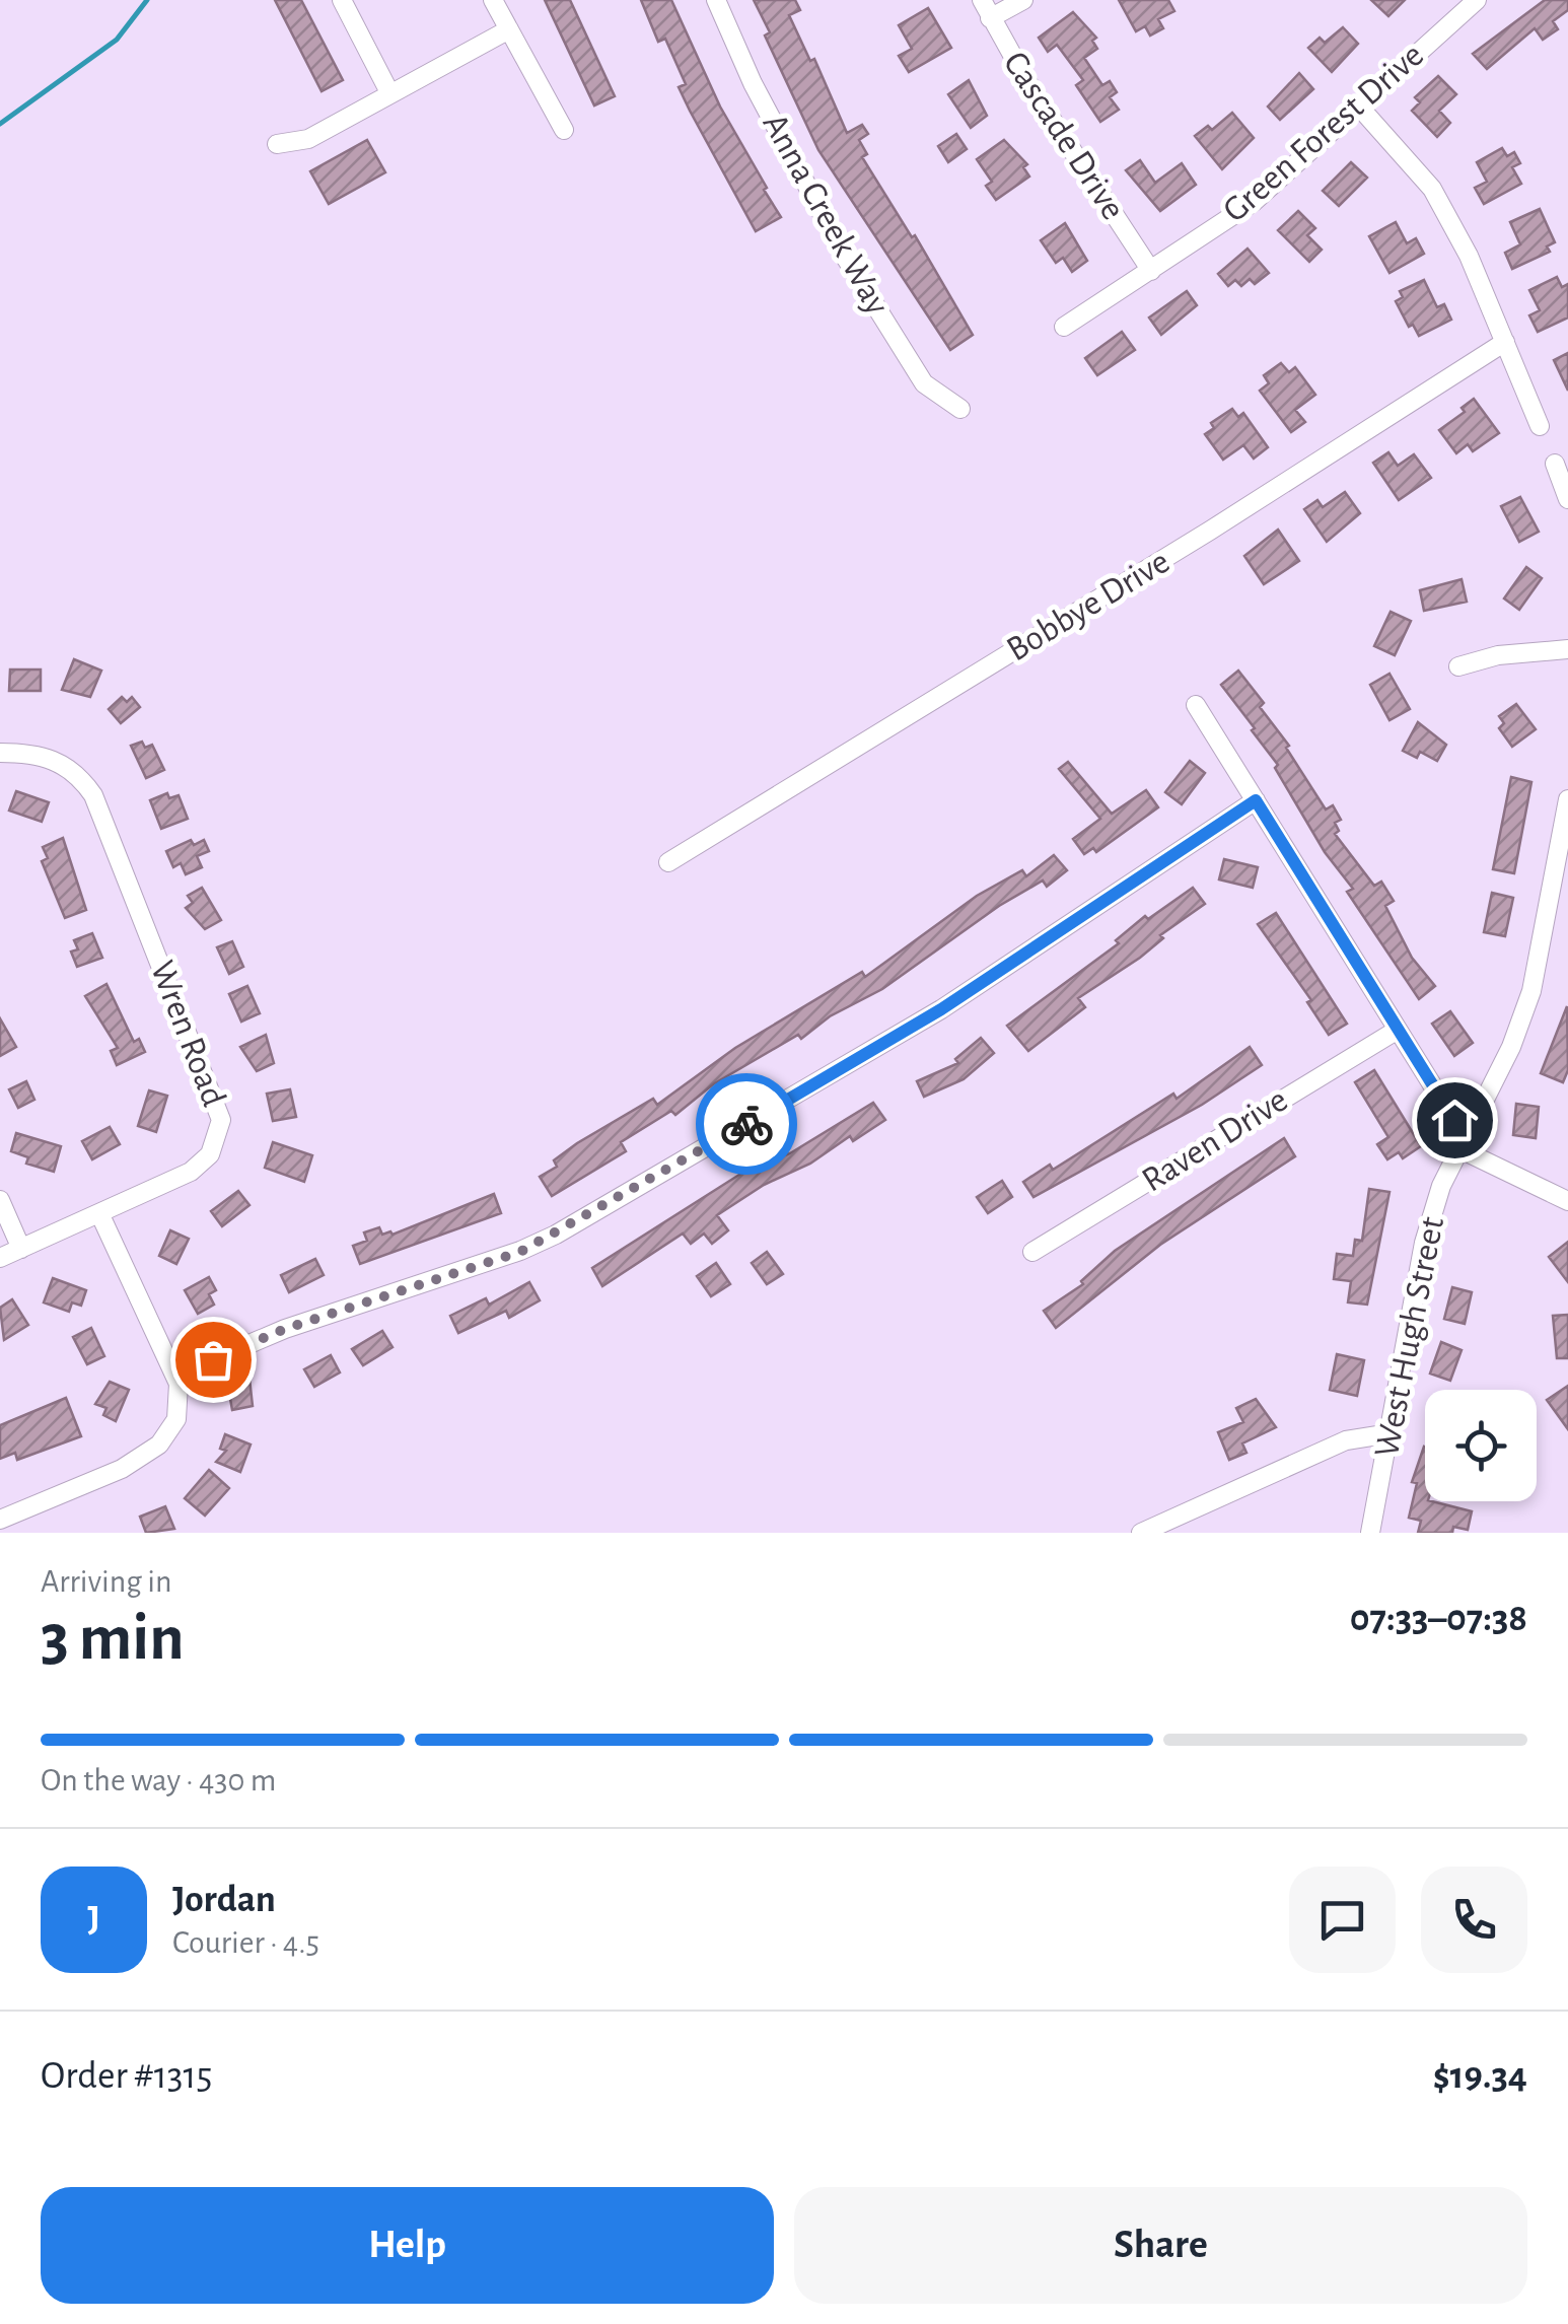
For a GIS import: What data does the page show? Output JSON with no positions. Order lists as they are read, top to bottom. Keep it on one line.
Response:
{"streets":{"street":["Green Forest Drive","Cascade Drive","Anna Creek Way","Bobbye Drive","Wren Road","Raven Drive","West Hugh Street"]},"crossings":[["Green Forest Drive","Cascade Drive"]],"page":{"heading":["3 min","Arriving in","07:33–07:38"],"panel":["Jordan","Courier · 4.5","Order #1315","$19.34"],"bar":"On the way · 430 m","round":"J","buttons":["Help","Share"]}}
